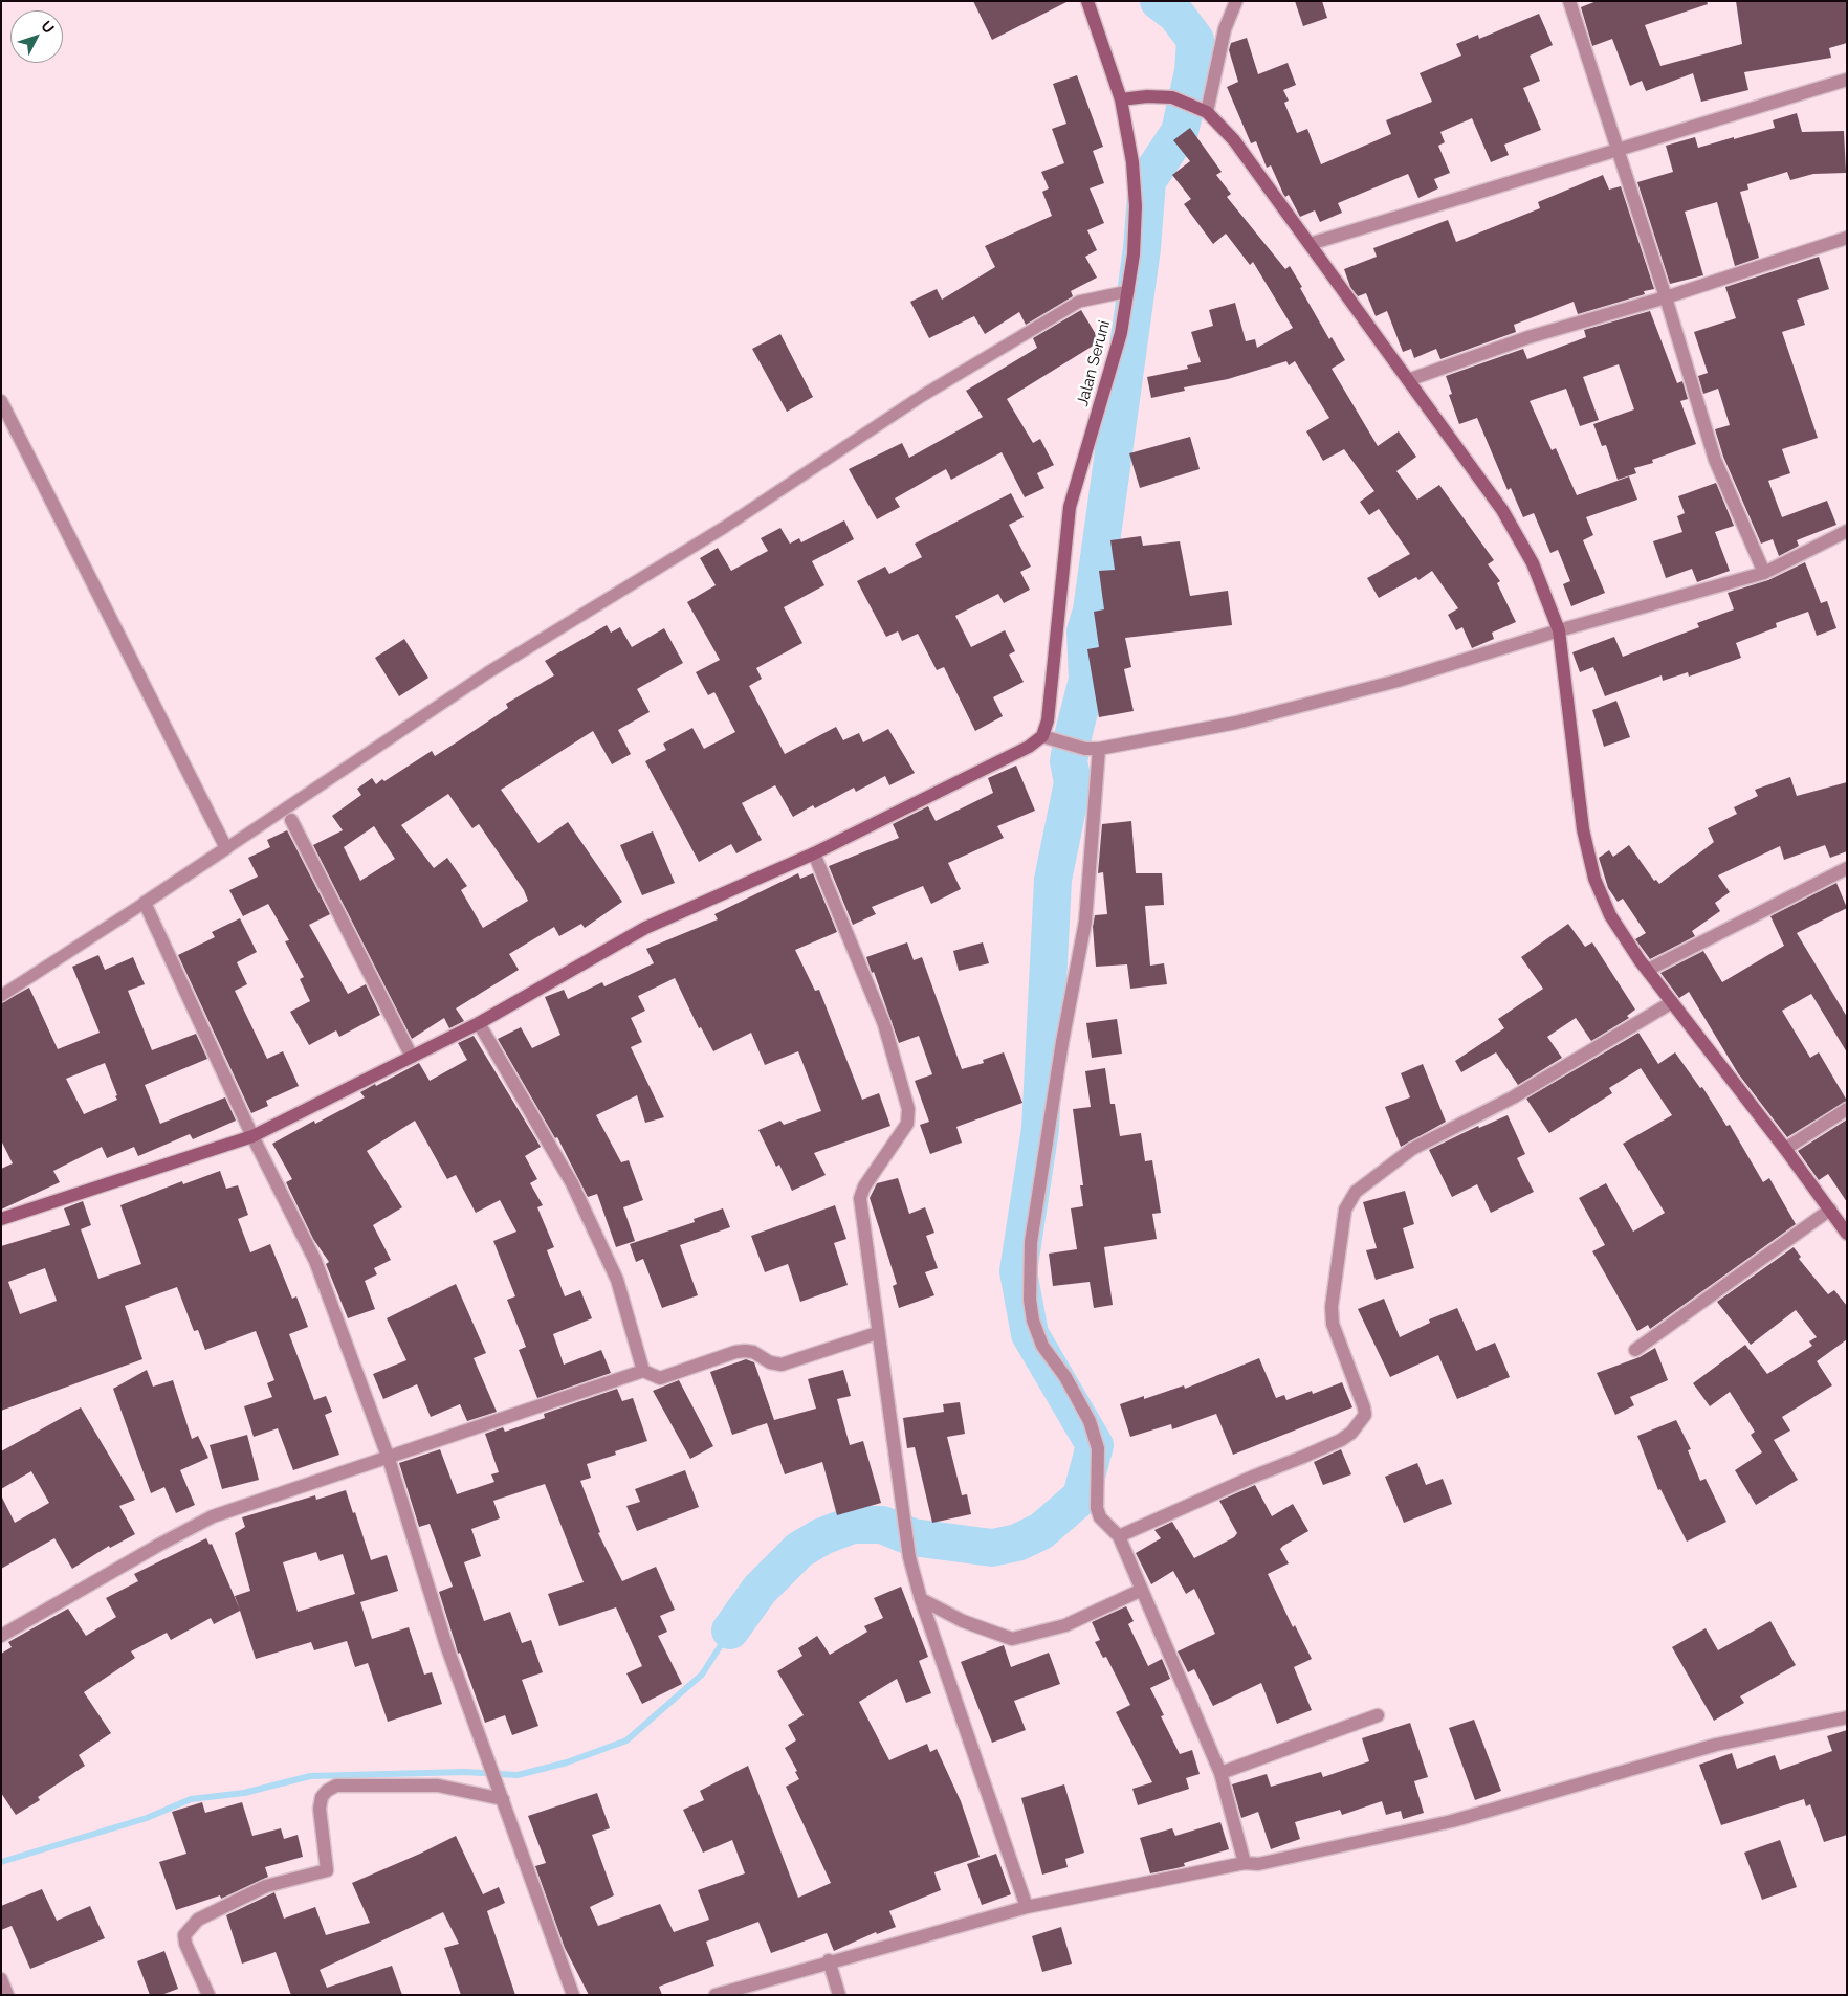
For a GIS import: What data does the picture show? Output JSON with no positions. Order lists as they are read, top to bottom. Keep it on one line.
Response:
{"streets":{"street":["Jalan Seruni"]},"north":"top right"}
